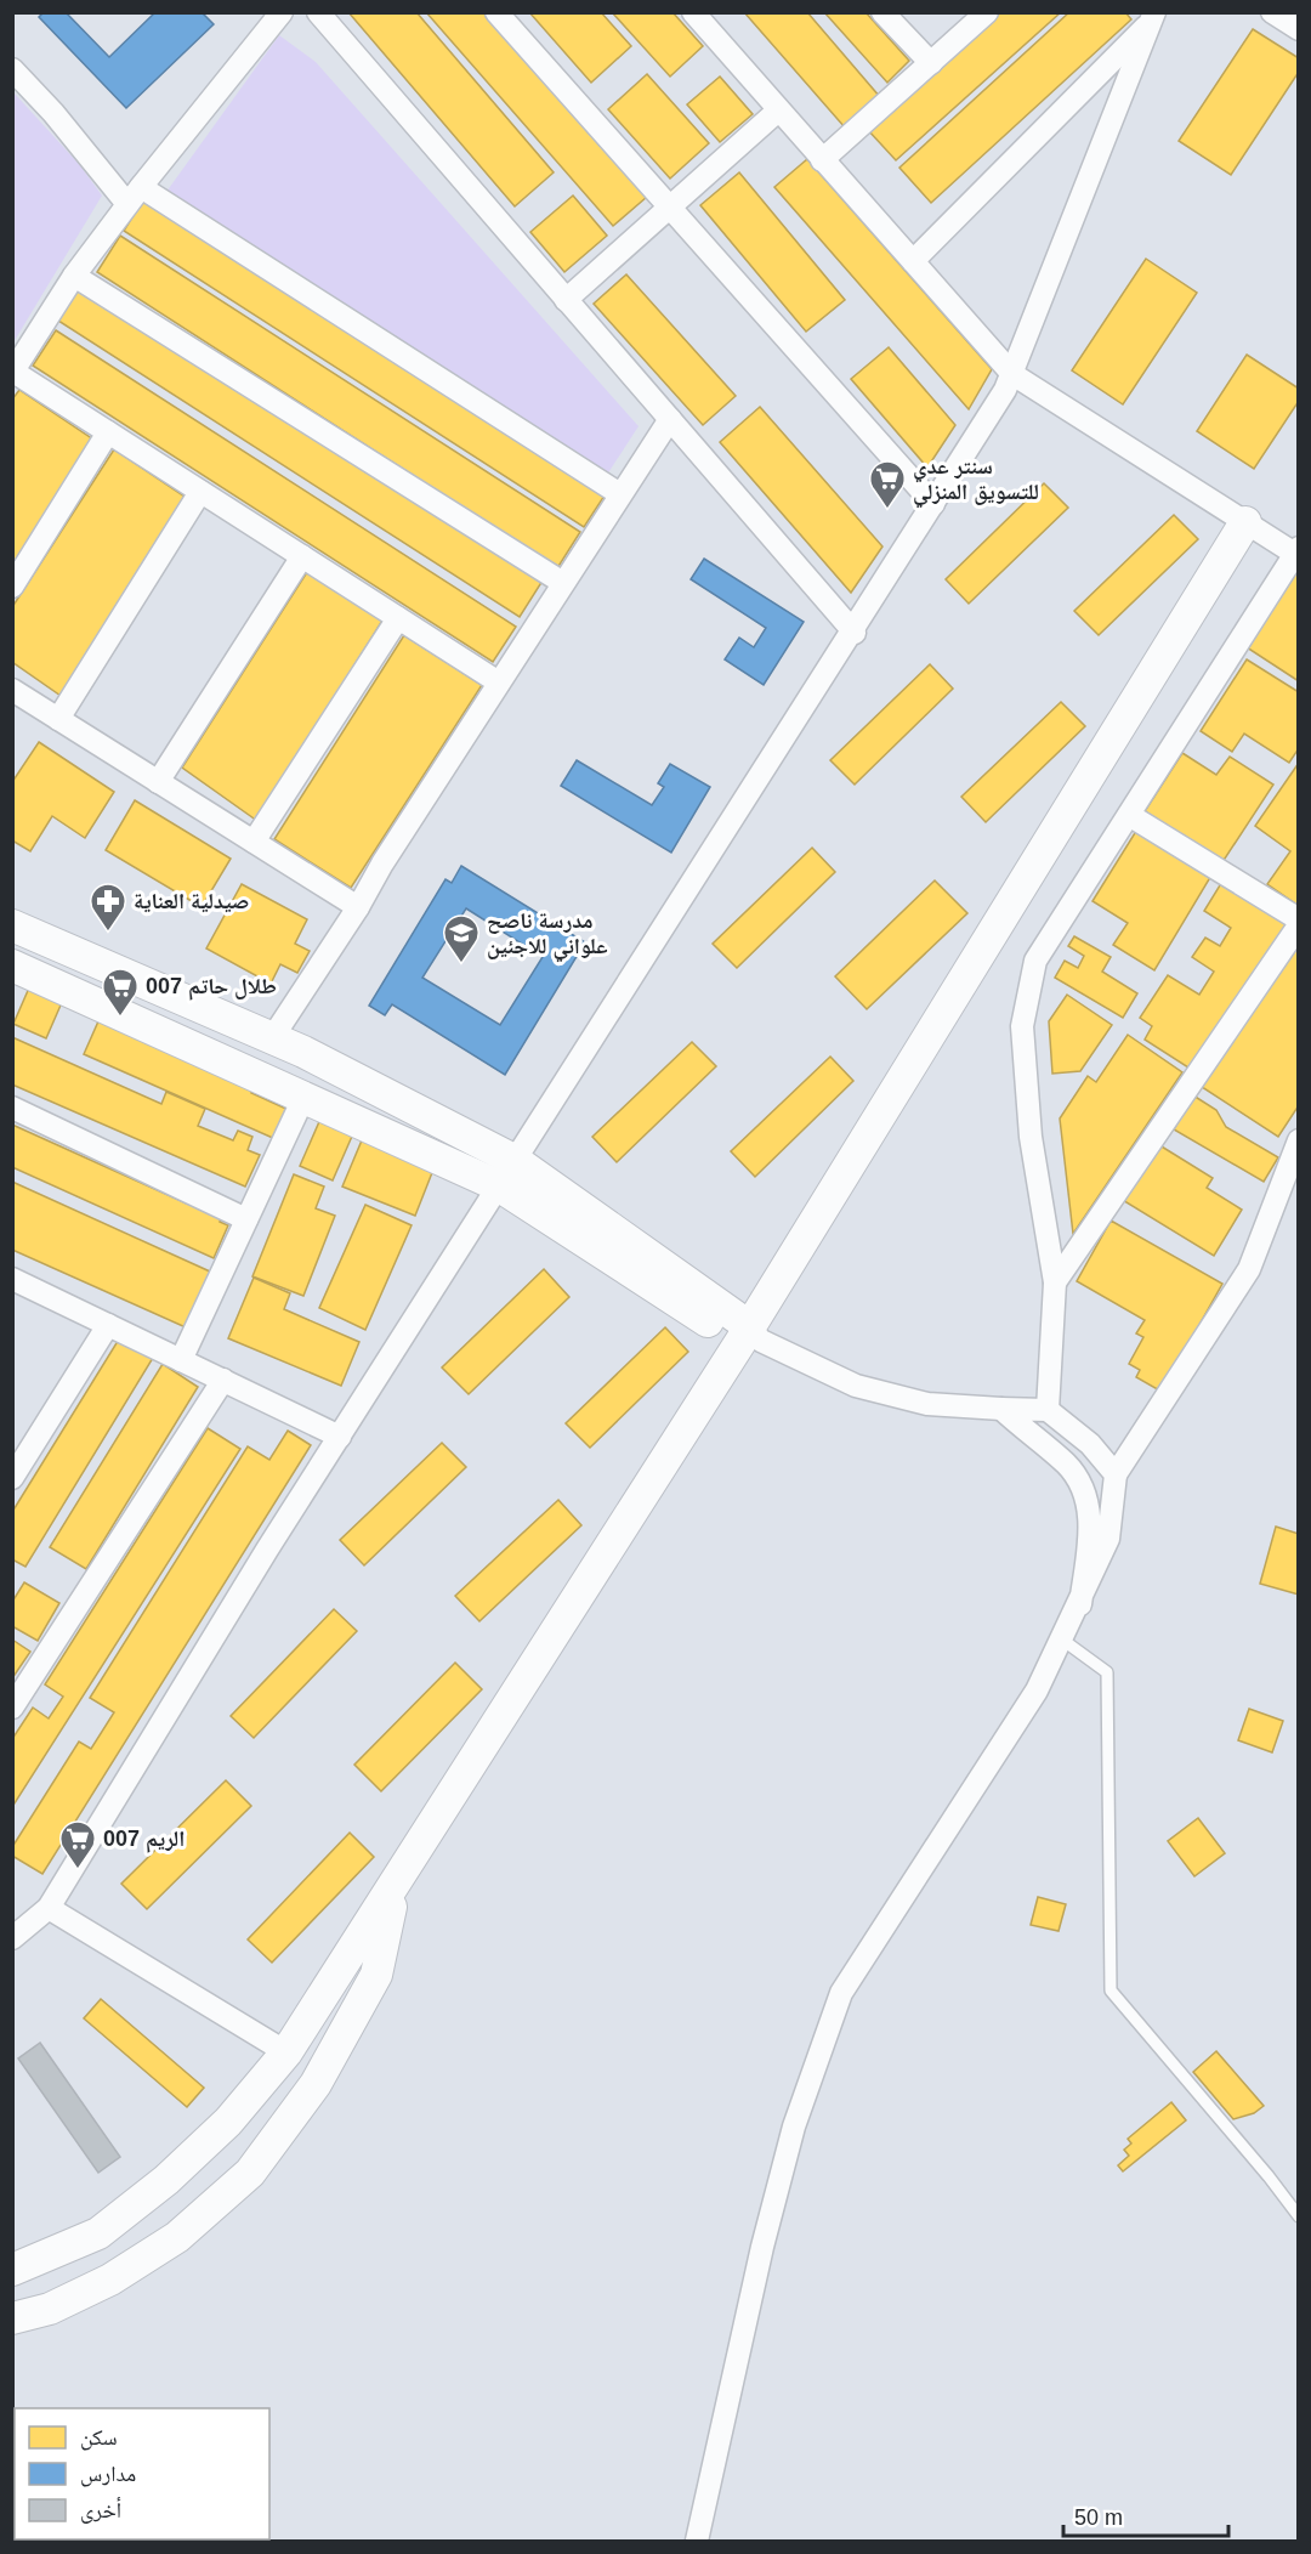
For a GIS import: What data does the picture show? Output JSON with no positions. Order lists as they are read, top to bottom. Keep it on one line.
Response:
{"places":{"supermarket":["سنتر عدي للتسويق المنزلي","طلال حاتم 007","الريم 007"],"pharmacy":["صيدلية العناية"],"school or university":["مدرسة ناصح علواني للاجئين"]},"legend":["سكن","مدارس","أخرى"],"scale_bar":"50 m"}
